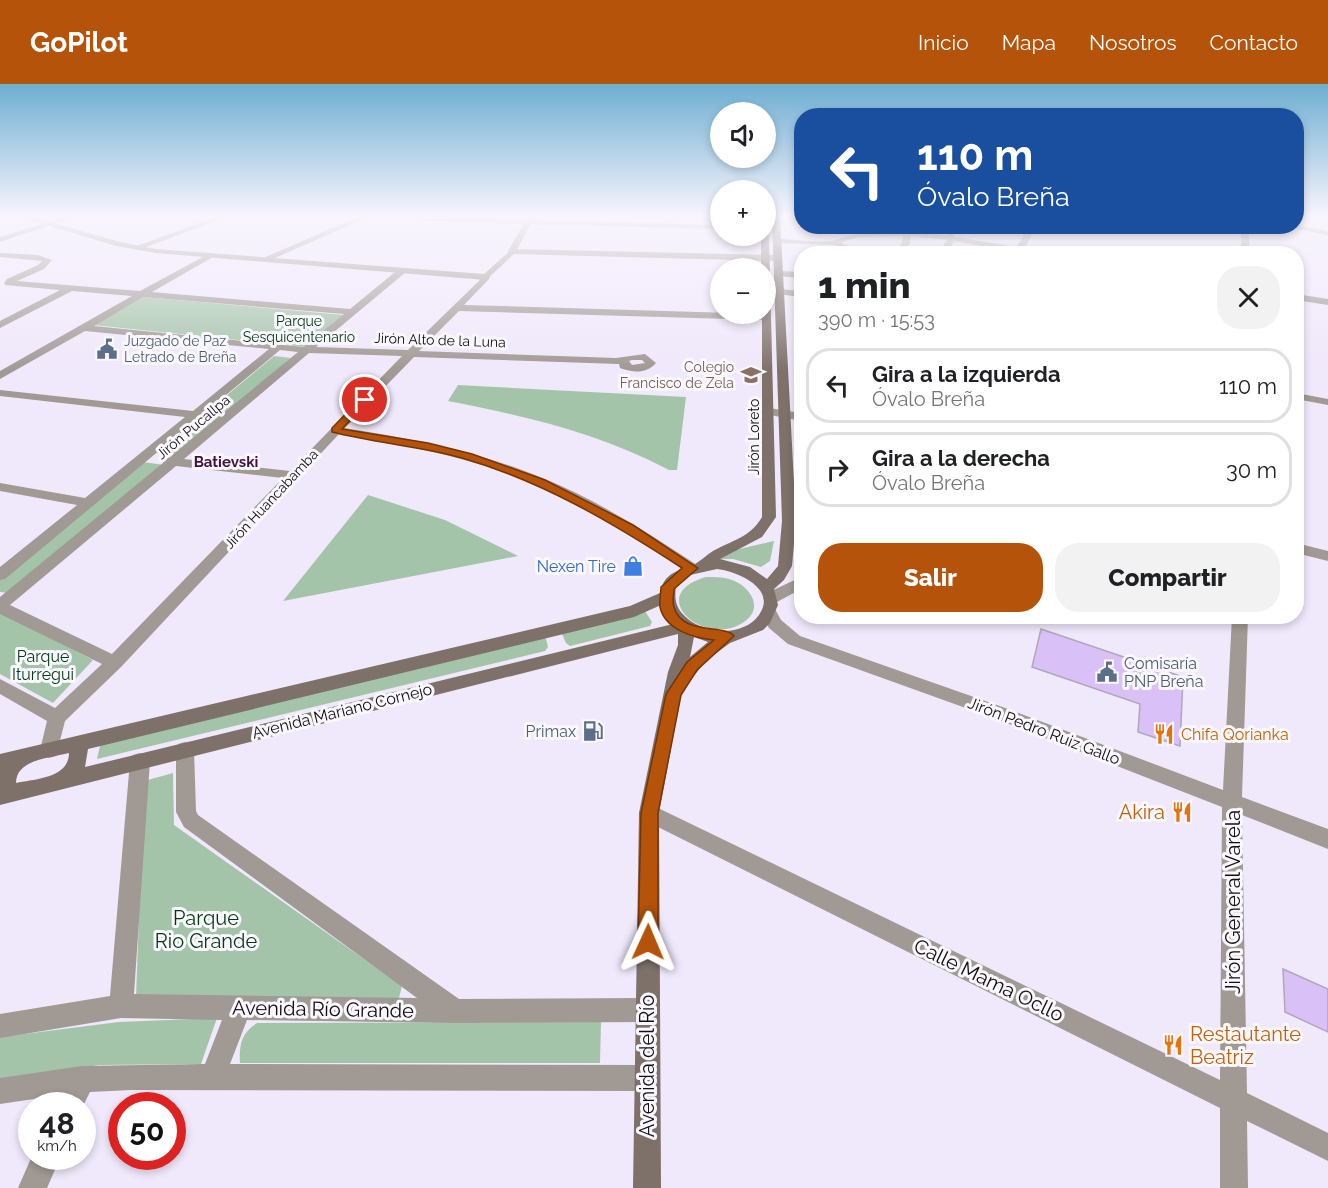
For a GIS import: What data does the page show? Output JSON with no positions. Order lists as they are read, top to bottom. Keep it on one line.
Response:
{"streets":{"main road":["Jirón Loreto","Avenida Mariano Cornejo","Avenida del Río"],"street":["Jirón Alto de la Luna","Jirón Pucallpa","Jirón Huancabamba","Jirón Pedro Ruiz Gallo","Jirón General Varela","Calle Mama Ocllo","Avenida Río Grande"]},"crossings":[["Jirón Alto de la Luna","Jirón Pucallpa"],["Jirón Alto de la Luna","Jirón Huancabamba"],["Jirón Loreto","Avenida Mariano Cornejo"],["Jirón Loreto","Jirón Pedro Ruiz Gallo"],["Jirón Loreto","Avenida del Río"],["Avenida Mariano Cornejo","Jirón Pedro Ruiz Gallo"],["Avenida Mariano Cornejo","Avenida del Río"],["Jirón Pedro Ruiz Gallo","Jirón General Varela"],["Jirón Pedro Ruiz Gallo","Avenida del Río"],["Jirón General Varela","Calle Mama Ocllo"],["Calle Mama Ocllo","Avenida del Río"],["Avenida Río Grande","Avenida del Río"]],"districts":["Batievski"],"parks":["Parque Sesquicentenario","Parque Iturregui","Parque Rio Grande"],"places":{"public building":["Juzgado de Paz Letrado de Breña","Comisaría PNP Breña"],"school or university":["Colegio Francisco de Zela"],"shop":["Nexen Tire"],"fuel station":["Primax"],"restaurant":["Chifa Qorianka","Akira","Restautante Beatriz"]},"page":{"header":"GoPilot","nav":["Inicio","Mapa","Nosotros","Contacto"],"map_buttons":["+","−"],"turn":["110 m","Óvalo Breña"],"heading":["1 min","390 m · 15:53"],"list":[{"name":"Gira a la izquierda","note":"Óvalo Breña","value":"110 m"},{"name":"Gira a la derecha","note":"Óvalo Breña","value":"30 m"}],"buttons":["Salir","Compartir"],"speed":"48 km/h","limit":"50"}}
